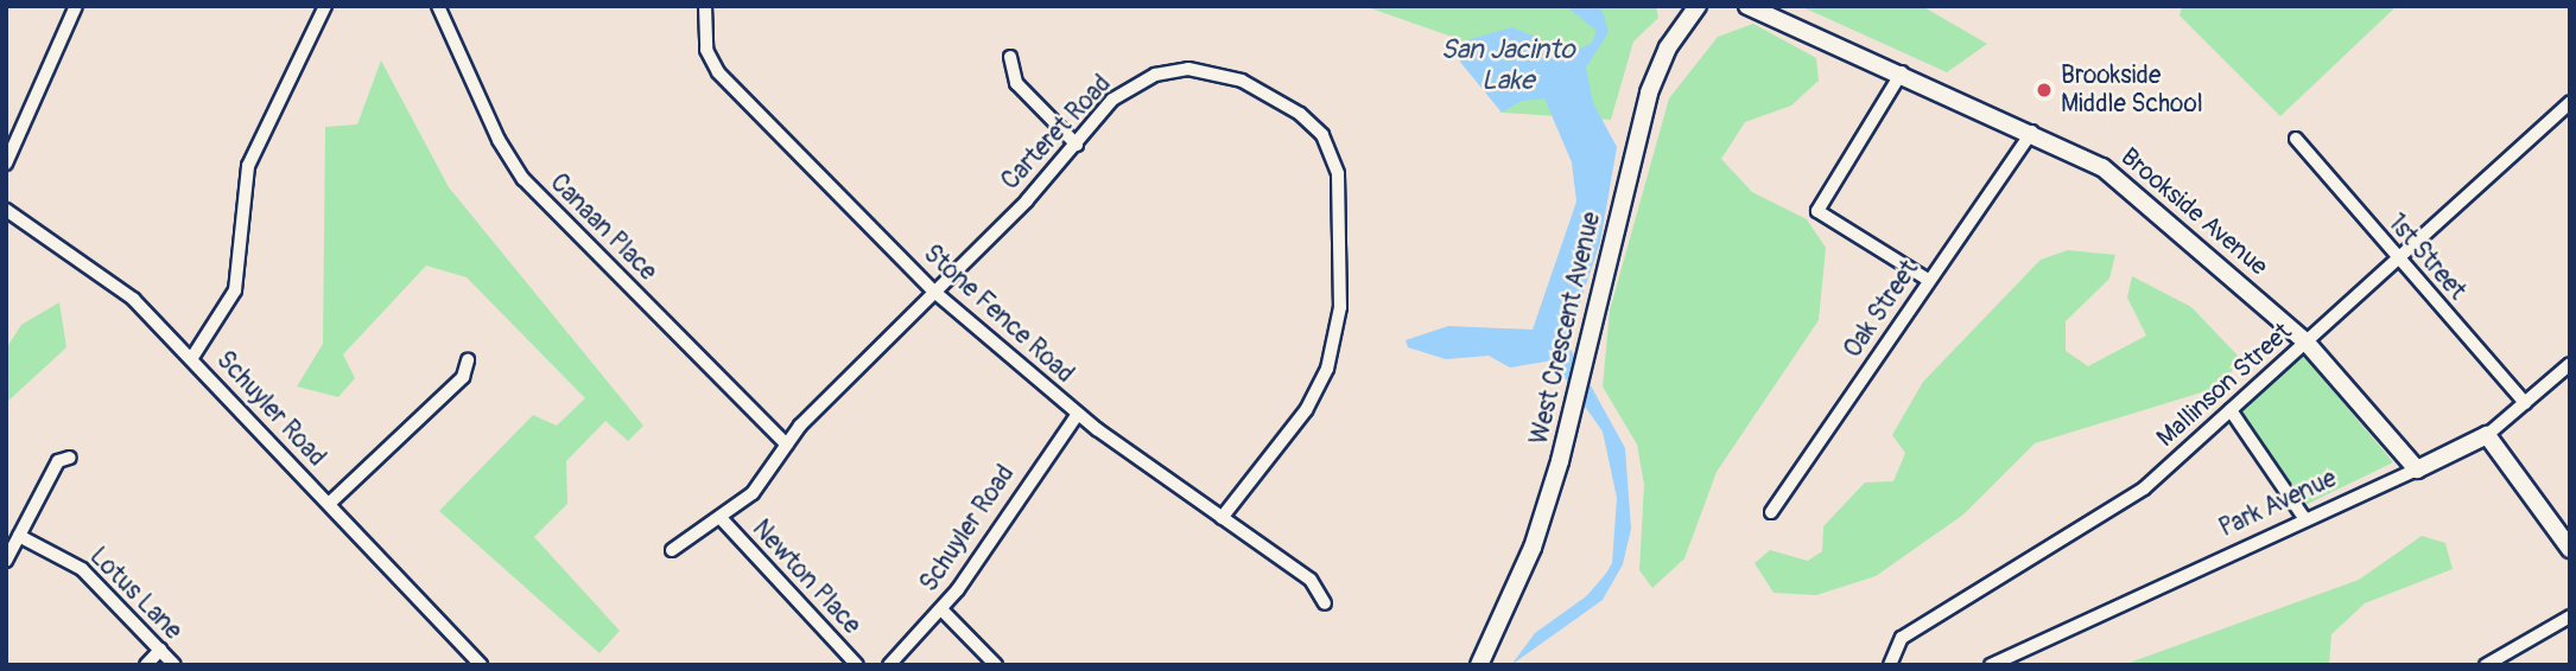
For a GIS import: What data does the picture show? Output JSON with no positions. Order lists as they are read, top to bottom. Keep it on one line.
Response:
{"streets":{"main road":["Brookside Avenue","West Crescent Avenue","Park Avenue"],"street":["Carteret Road","Canaan Place","1st Street","Oak Street","Stone Fence Road","Mallinson Street","Schuyler Road","Newton Place","Lotus Lane"]},"crossings":[["Carteret Road","Canaan Place"],["Carteret Road","Stone Fence Road"],["Carteret Road","Newton Place"],["Brookside Avenue","Oak Street"],["Brookside Avenue","Mallinson Street"],["Brookside Avenue","Park Avenue"],["1st Street","Mallinson Street"],["1st Street","Park Avenue"],["Stone Fence Road","Schuyler Road"]],"water":["San Jacinto Lake"],"places":["Brookside Middle School"]}
